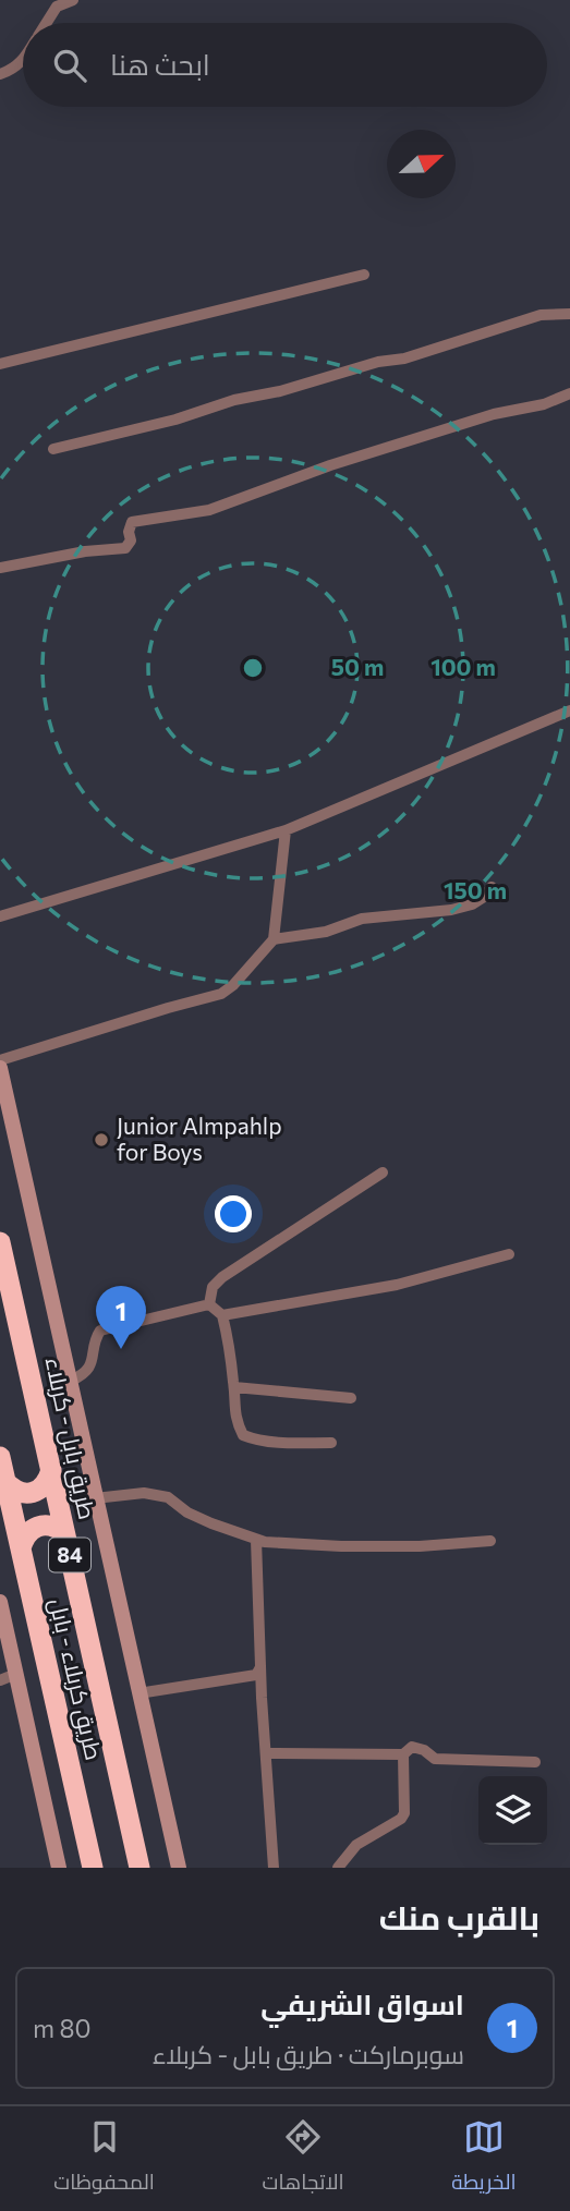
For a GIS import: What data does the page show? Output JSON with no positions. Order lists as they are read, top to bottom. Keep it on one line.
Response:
{"streets":{"highway":["طريق بابل - كربلاء","84","طريق كربلاء - بابل"]},"places":["Junior Almpahlp for Boys"],"north":"right","page":{"search":"ابحث هنا","pins":"1","heading":"بالقرب منك","list":[{"mark":"1","name":"اسواق الشريفي","note":"سوبرماركت · طريق بابل - كربلاء","value":"80 m"}],"nav":["الخريطة","الاتجاهات","المحفوظات"]},"rings":["50 m","100 m","150 m"]}
